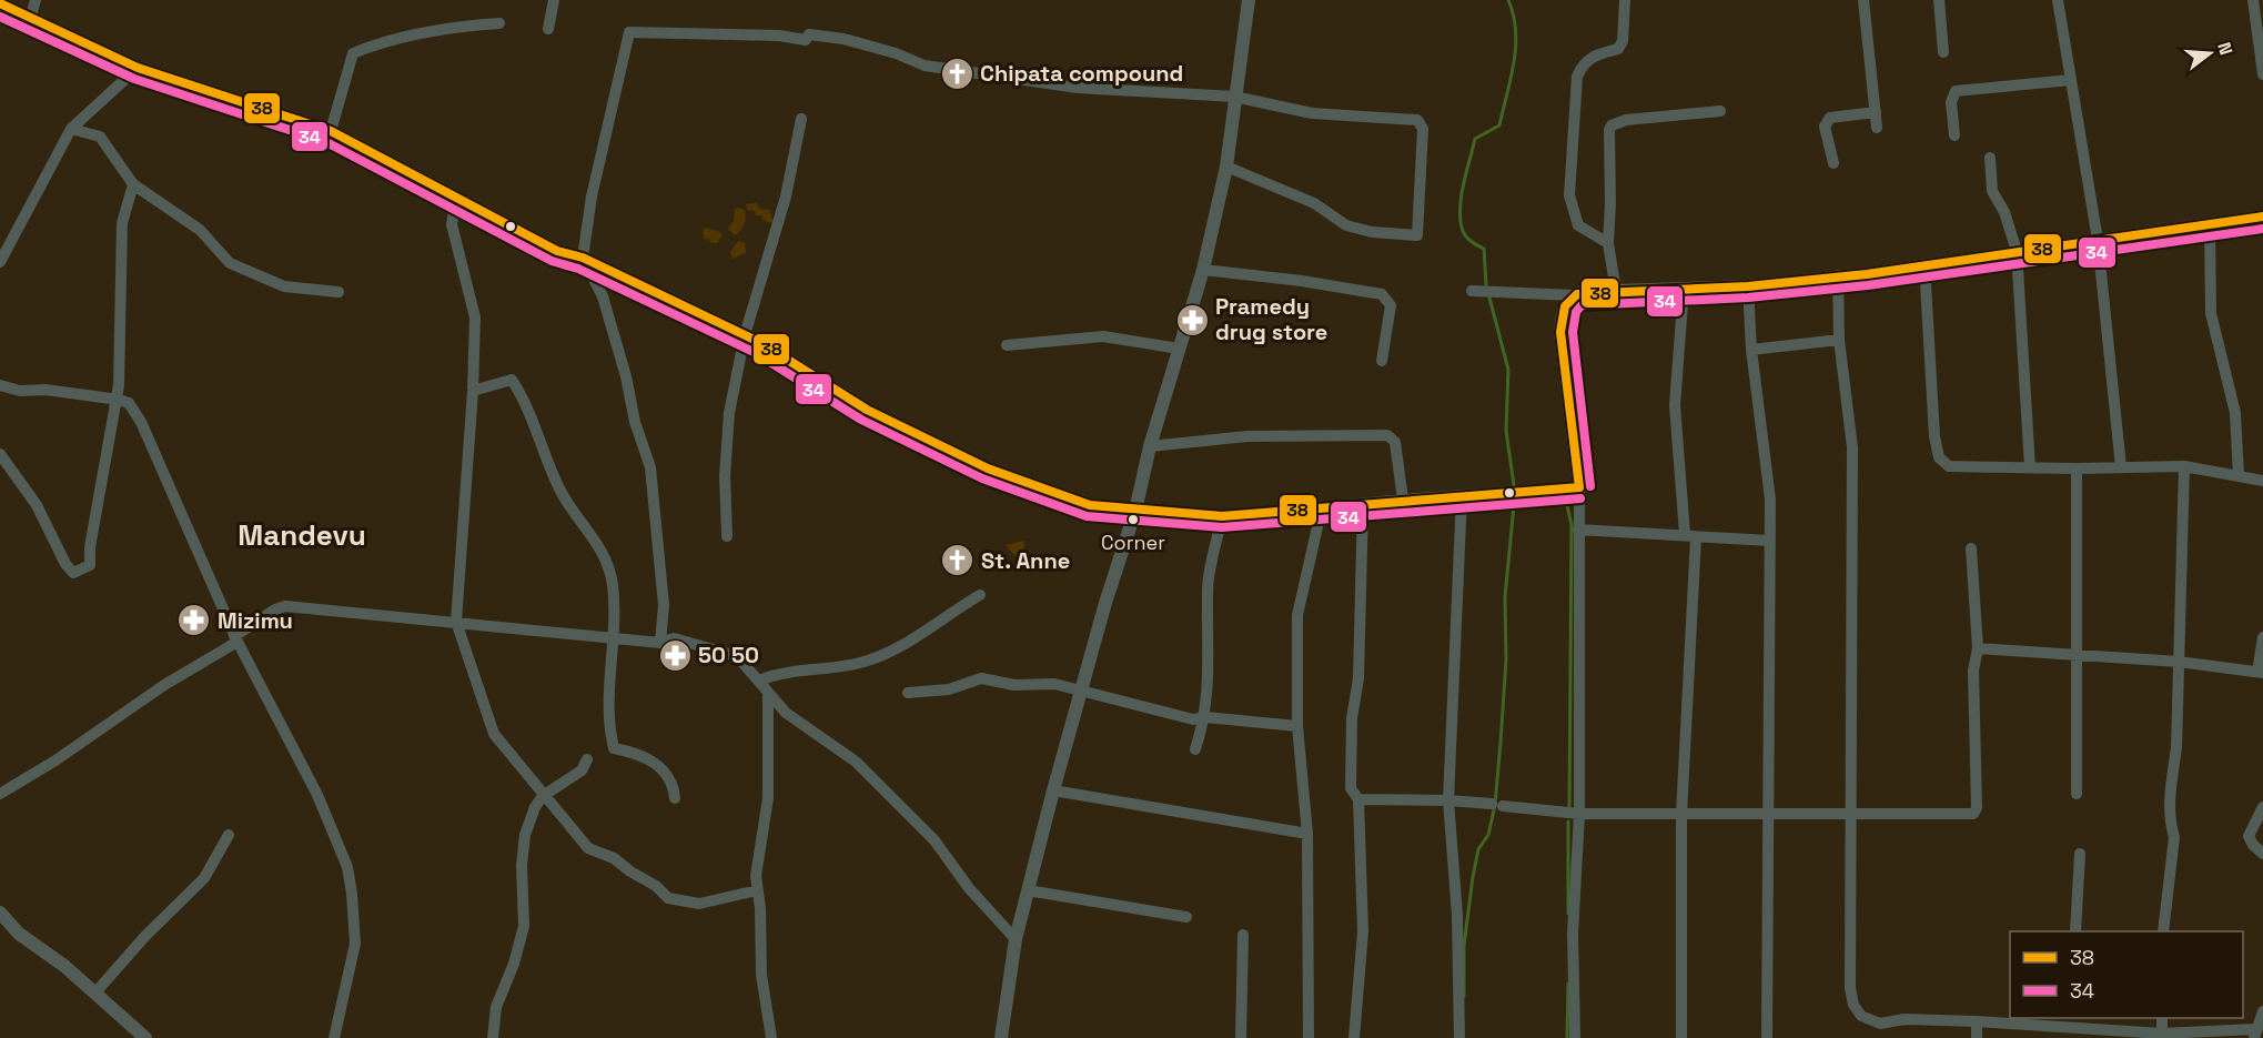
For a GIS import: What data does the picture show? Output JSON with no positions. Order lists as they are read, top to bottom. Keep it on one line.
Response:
{"districts":["Mandevu"],"places":{"church":["Chipata compound","St. Anne"],"pharmacy":["Pramedy drug store","Mizimu","50 50"],"other":["Corner"]},"lines":["transit line 38","transit line 34"],"legend":["38","34"],"north":"right"}
